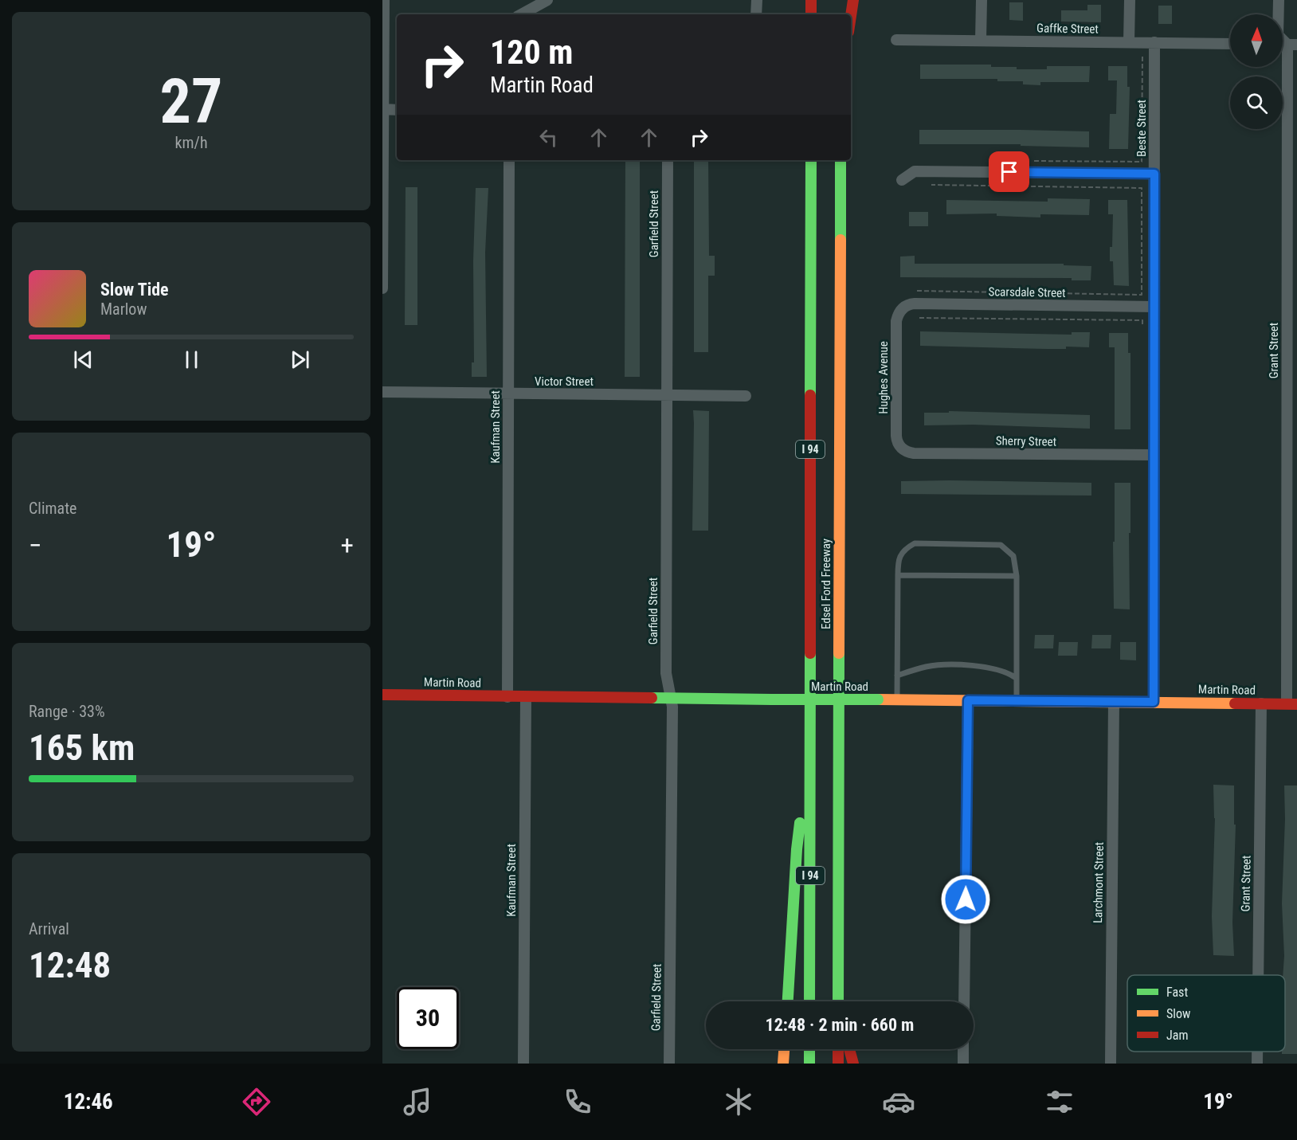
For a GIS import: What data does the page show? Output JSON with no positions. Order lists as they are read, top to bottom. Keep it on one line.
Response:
{"streets":{"main road":["I 94","Edsel Ford Freeway","Martin Road"],"street":["Gaffke Street","Beste Street","Garfield Street","Scarsdale Street","Grant Street","Hughes Avenue","Victor Street","Kaufman Street","Sherry Street","Larchmont Street"]},"crossings":[["Gaffke Street","Beste Street"],["Beste Street","Scarsdale Street"],["Beste Street","Sherry Street"],["Beste Street","Martin Road"],["Garfield Street","Victor Street"],["Garfield Street","Martin Road"],["Scarsdale Street","Hughes Avenue"],["Grant Street","Martin Road"],["Hughes Avenue","Sherry Street"],["Victor Street","Kaufman Street"],["Kaufman Street","Martin Road"],["Martin Road","Larchmont Street"]],"legend":["Fast","Slow","Jam"],"north":"top","page":{"tile":[["27","km/h"],"Climate",["Range · 33%","165 km"],["Arrival","12:48"]],"turn":["120 m","Martin Road"],"song":["Slow Tide","Marlow"],"heat":["−","19°","+"],"limit":"30","trip":"12:48 · 2 min · 660 m","tabs":["12:46","19°"]}}
